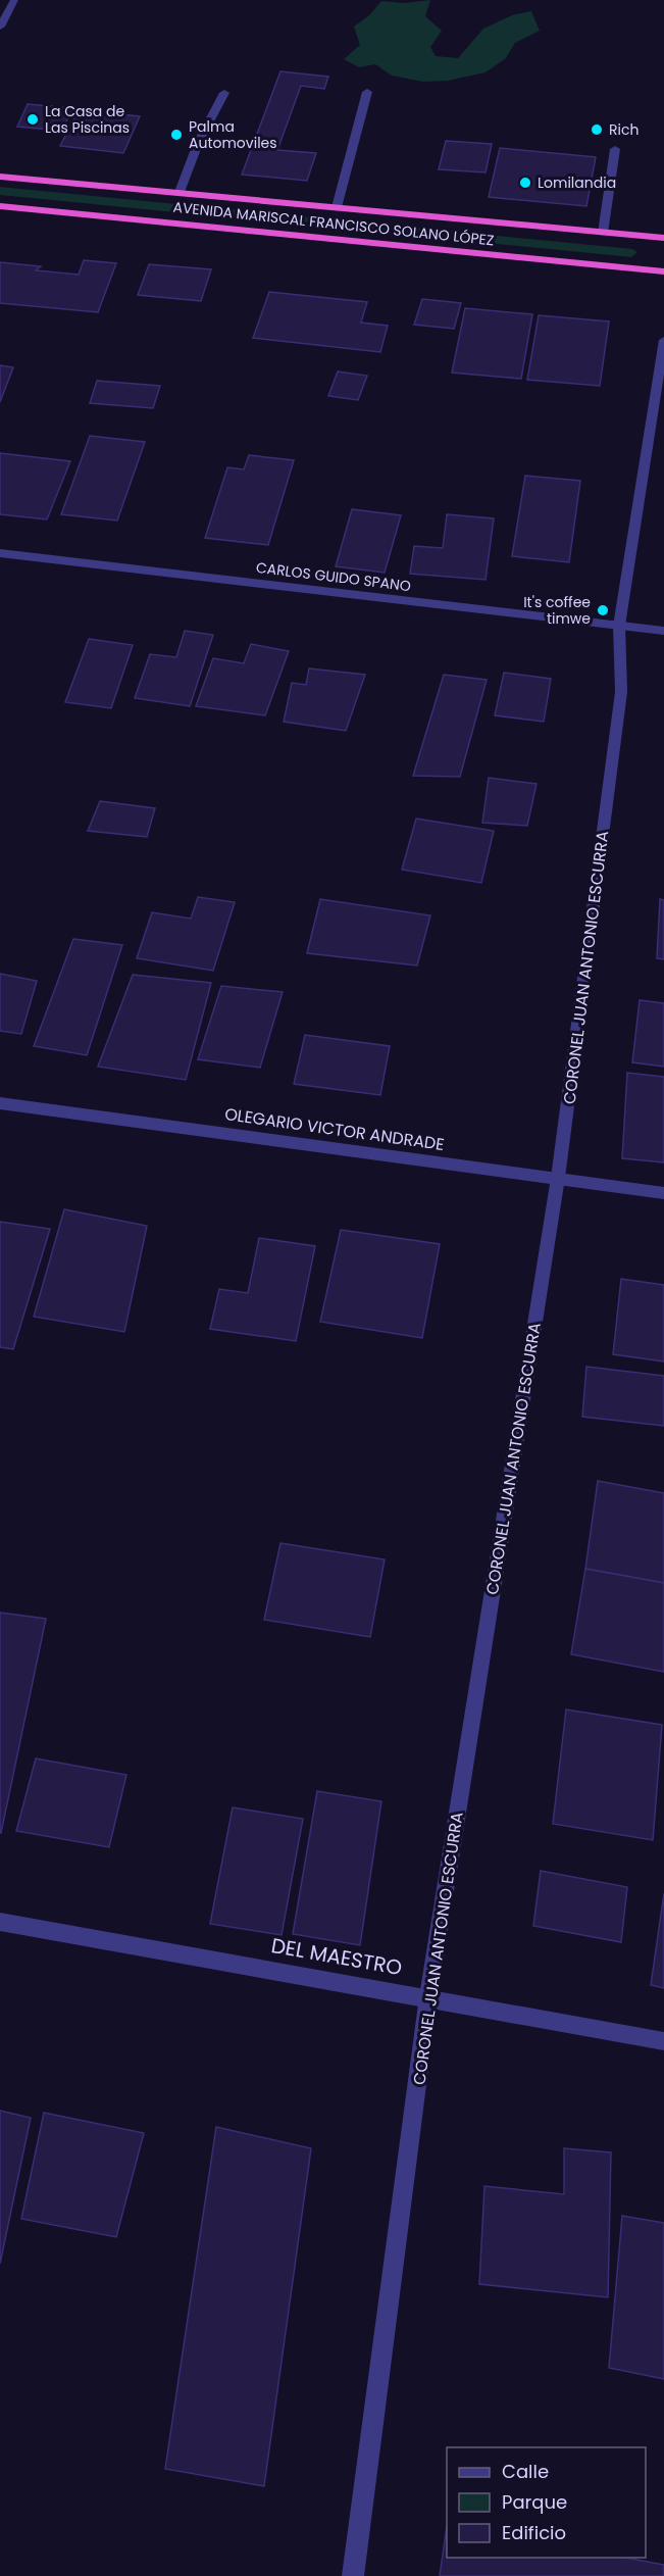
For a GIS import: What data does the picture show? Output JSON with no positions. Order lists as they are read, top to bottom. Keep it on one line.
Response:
{"streets":{"highway":["AVENIDA MARISCAL FRANCISCO SOLANO LÓPEZ"],"street":["CARLOS GUIDO SPANO","CORONEL JUAN ANTONIO ESCURRA","OLEGARIO VICTOR ANDRADE","DEL MAESTRO"]},"crossings":[["CARLOS GUIDO SPANO","CORONEL JUAN ANTONIO ESCURRA"],["CORONEL JUAN ANTONIO ESCURRA","OLEGARIO VICTOR ANDRADE"],["CORONEL JUAN ANTONIO ESCURRA","DEL MAESTRO"]],"places":["La Casa de Las Piscinas","Rich","Palma Automoviles","Lomilandia","It's coffee timwe"],"legend":["Calle","Parque","Edificio"]}
